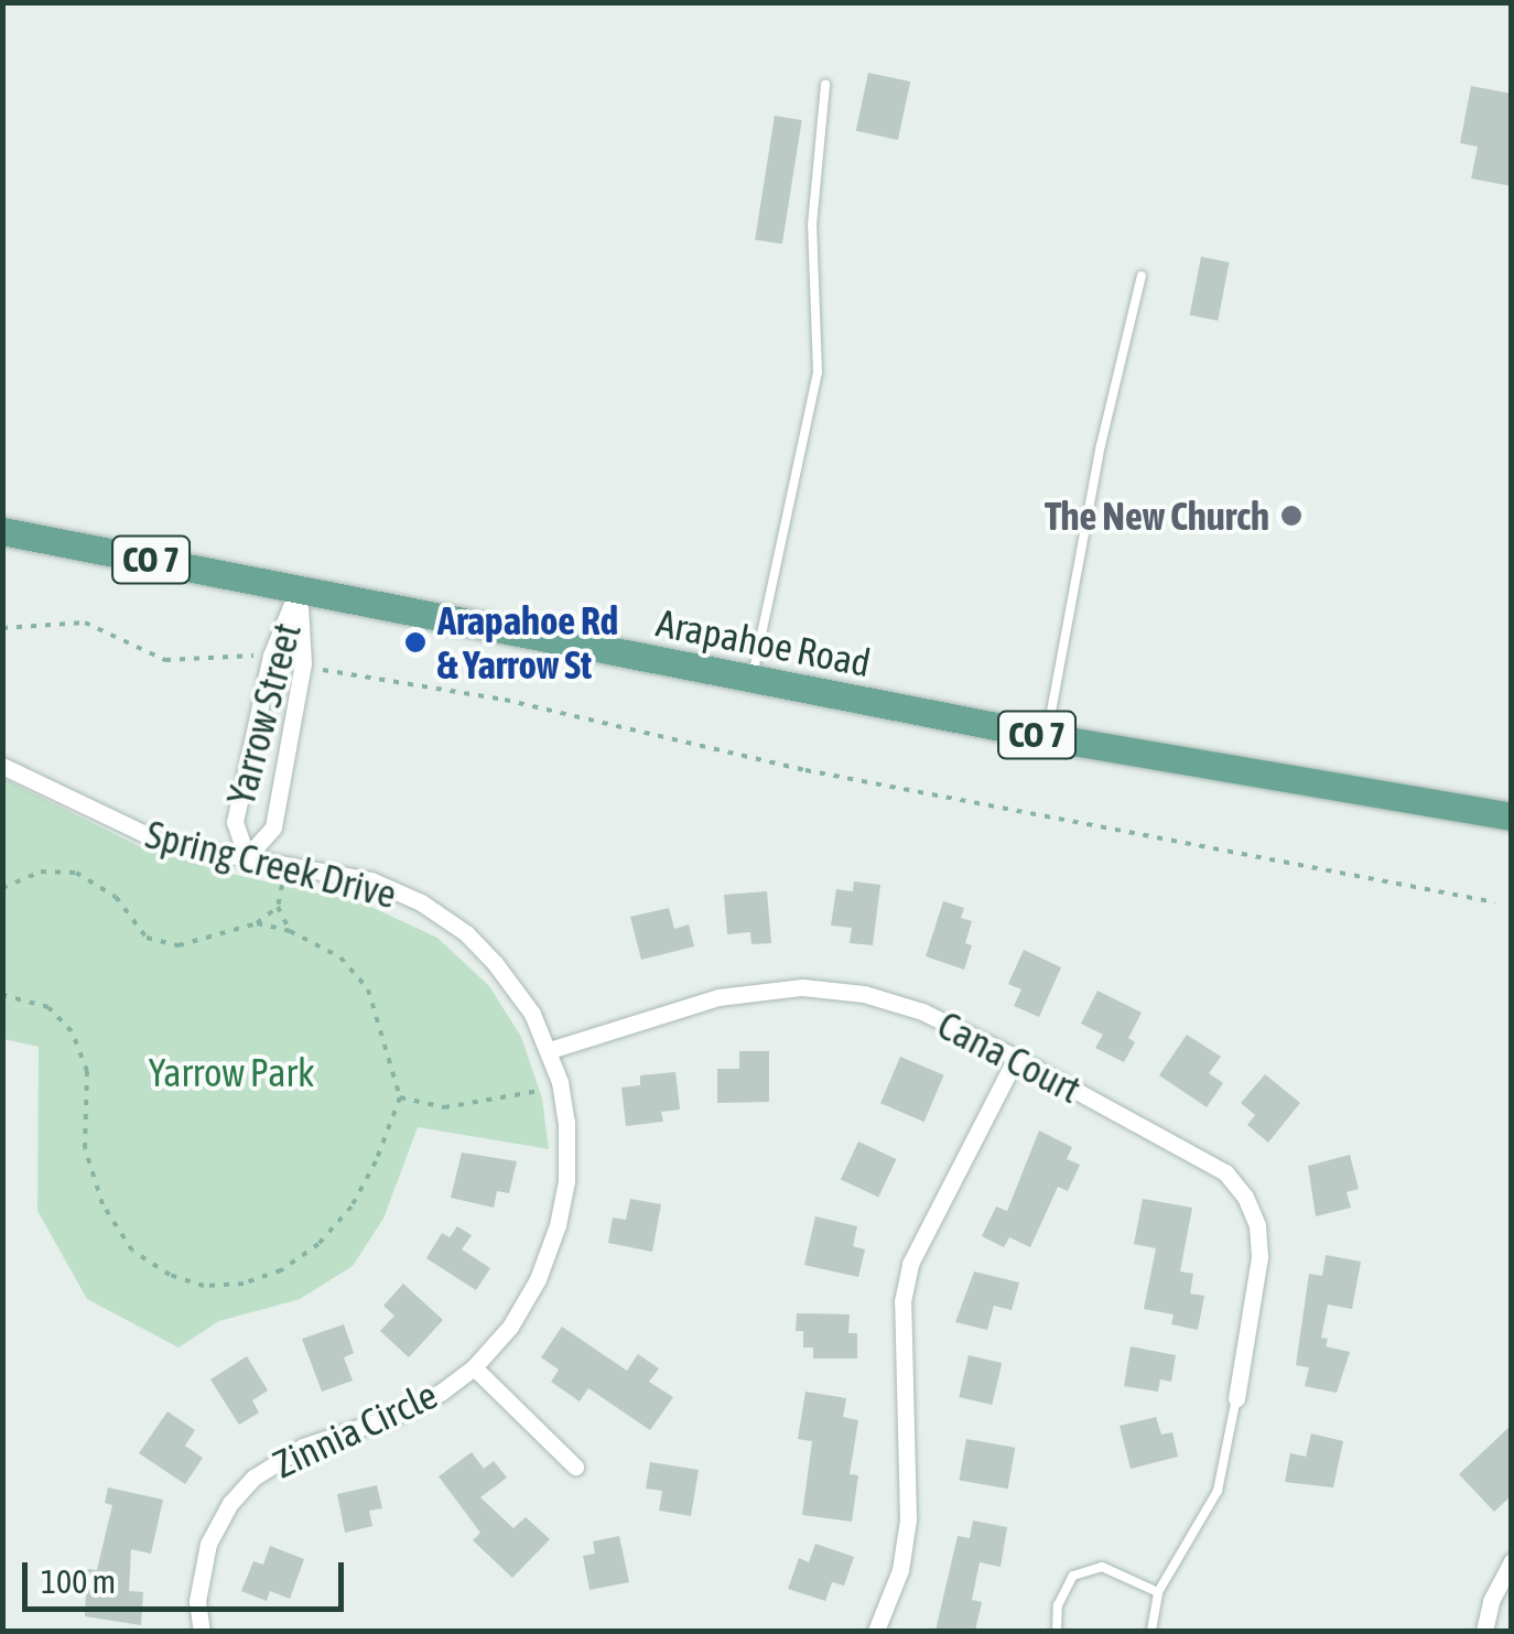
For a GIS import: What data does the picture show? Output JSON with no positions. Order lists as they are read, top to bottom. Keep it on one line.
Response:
{"streets":{"main road":["CO 7","Arapahoe Road"],"street":["Yarrow Street","Spring Creek Drive","Cana Court","Zinnia Circle"]},"crossings":[["Arapahoe Road","Yarrow Street"],["Yarrow Street","Spring Creek Drive"],["Spring Creek Drive","Cana Court"],["Spring Creek Drive","Zinnia Circle"],["Cana Court","Zinnia Circle"]],"parks":["Yarrow Park"],"places":["The New Church","Arapahoe Rd & Yarrow St"],"scale_bar":"100 m"}
